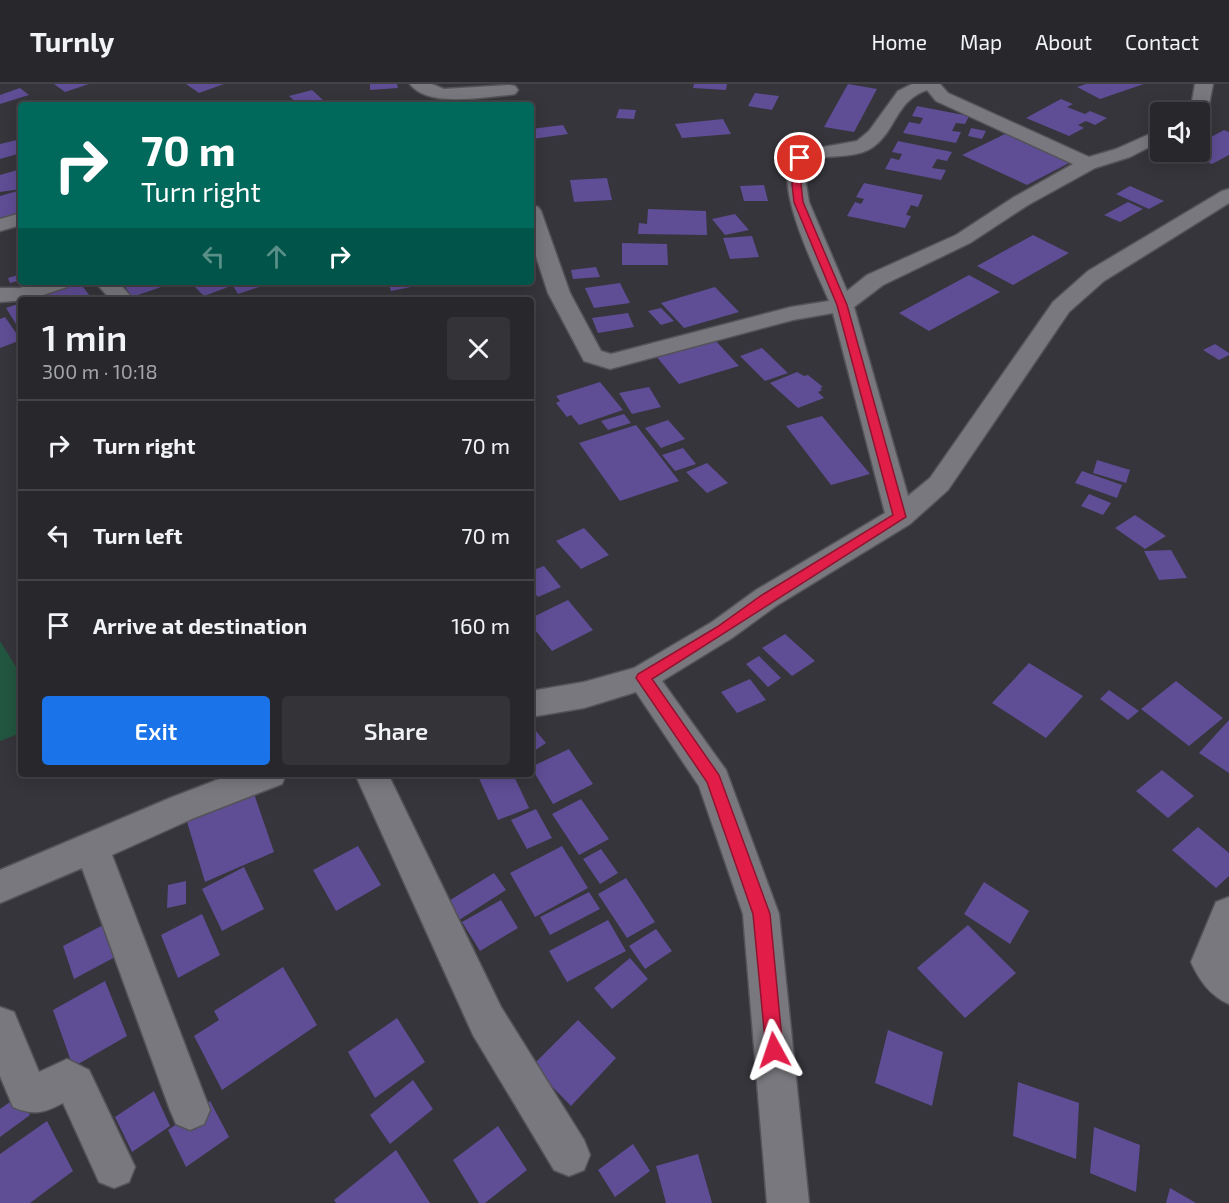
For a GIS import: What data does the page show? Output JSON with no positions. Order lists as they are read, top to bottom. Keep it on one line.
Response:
{"page":{"header":"Turnly","nav":["Home","Map","About","Contact"],"turn":["70 m","Turn right"],"heading":["1 min","300 m · 10:18"],"list":[{"name":"Turn right","value":"70 m"},{"name":"Turn left","value":"70 m"},{"name":"Arrive at destination","value":"160 m"}],"buttons":["Exit","Share"]}}
